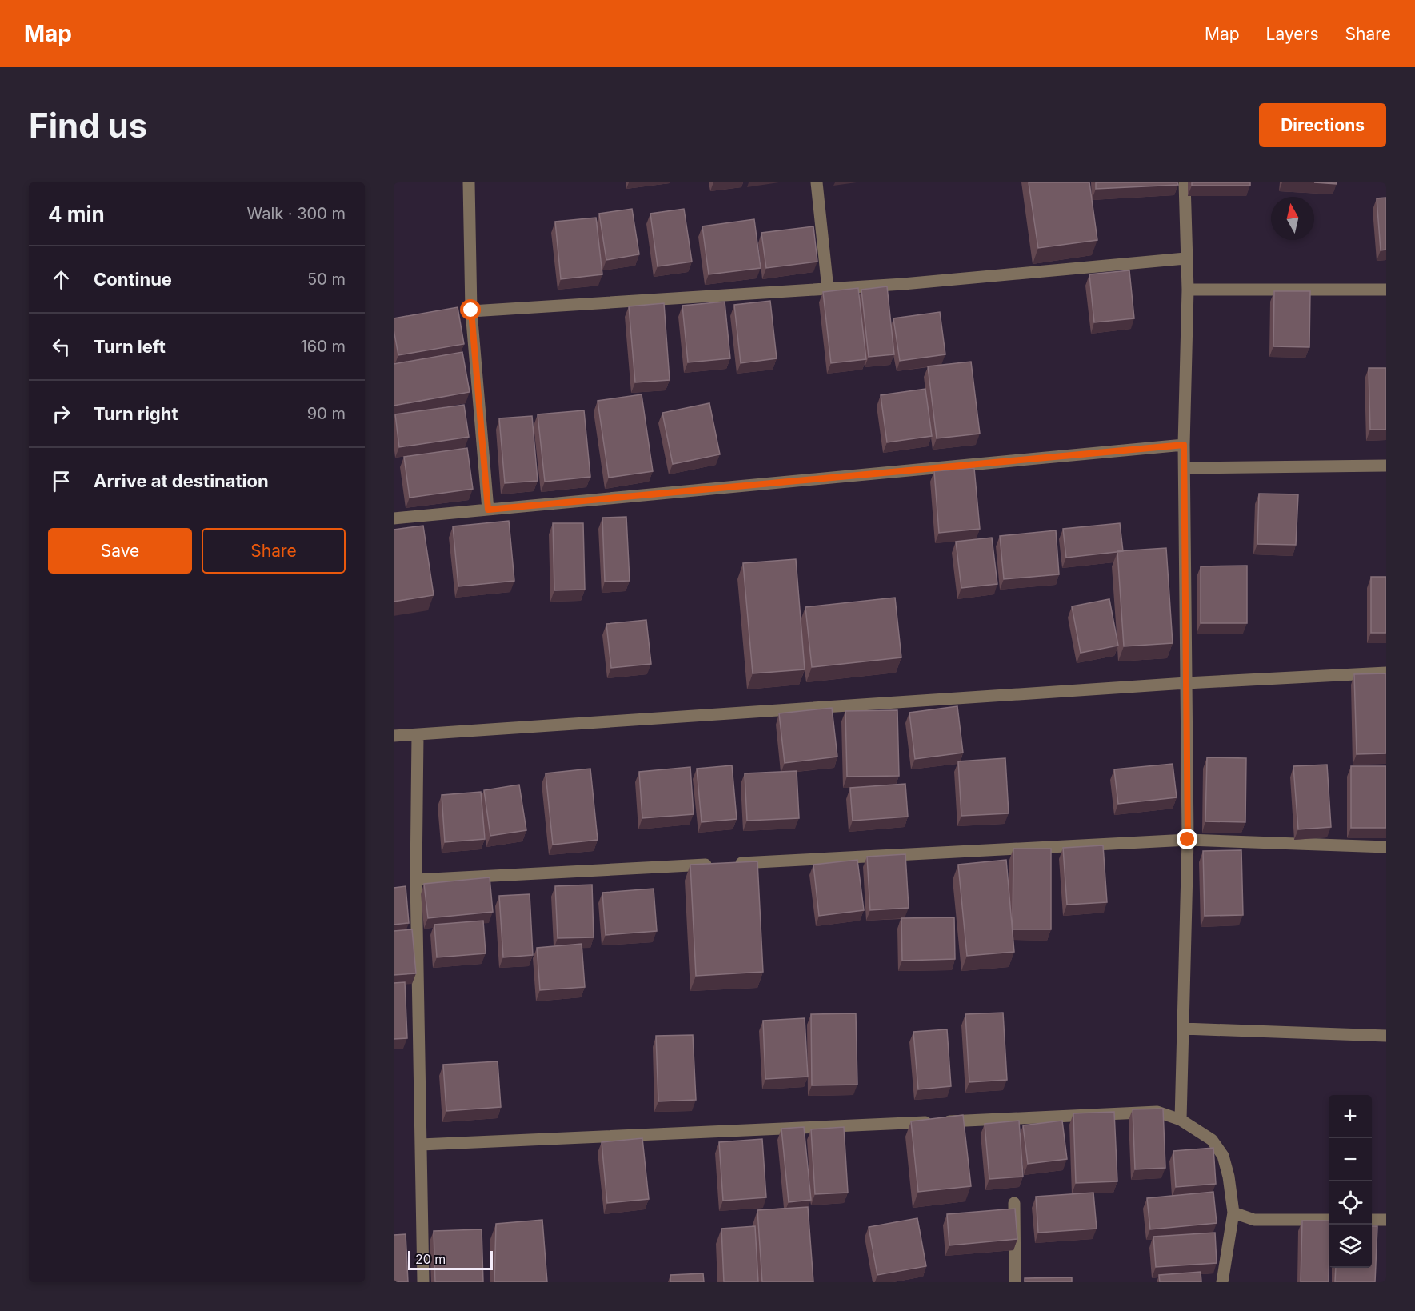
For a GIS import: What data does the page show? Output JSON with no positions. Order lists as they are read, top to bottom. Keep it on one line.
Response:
{"scale_bar":"20 m","north":"top","page":{"header":"Map","nav":["Map","Layers","Share"],"buttons":["Directions",["Save","Share"]],"title":"Find us","heading":["4 min","Walk · 300 m"],"list":[["Continue","50 m"],["Turn left","160 m"],["Turn right","90 m"],"Arrive at destination"],"map_buttons":["+","−"],"scale":"20 m"}}
